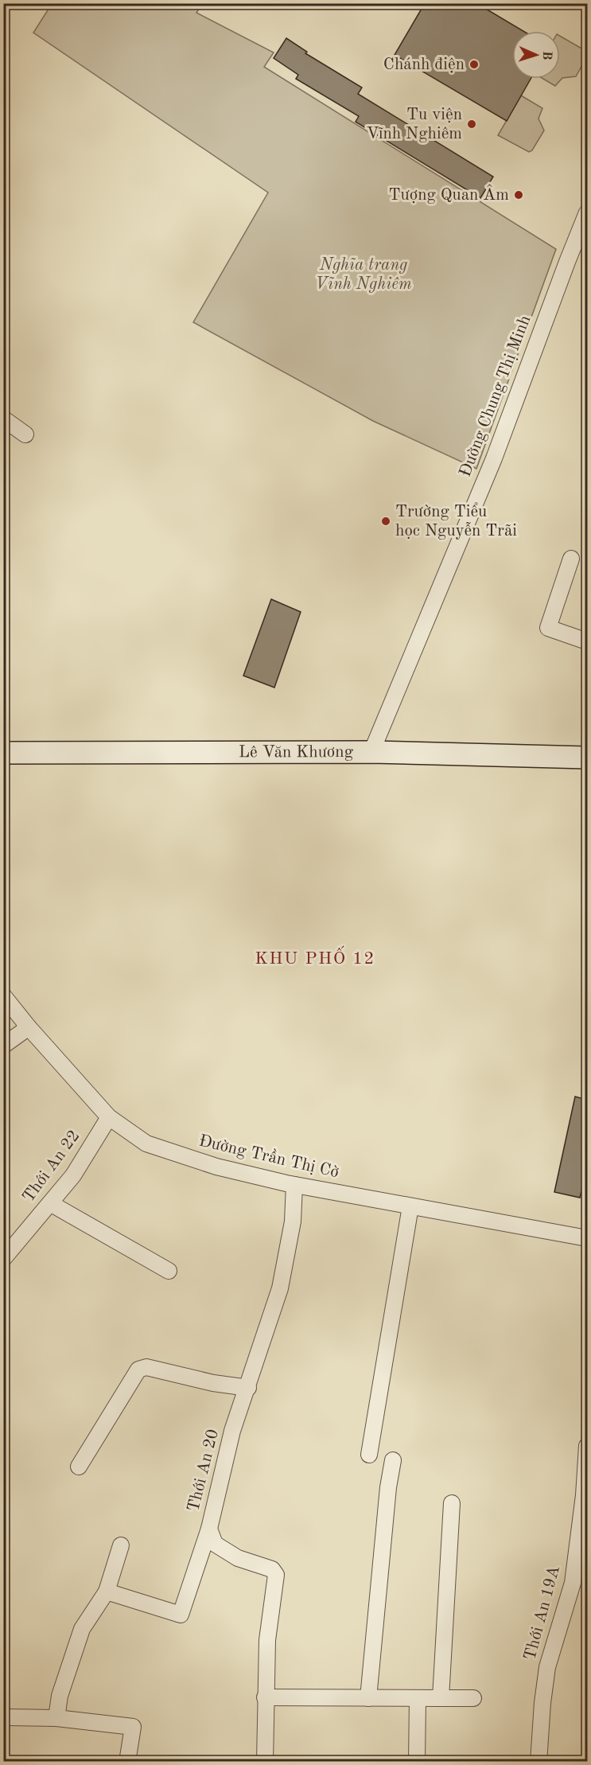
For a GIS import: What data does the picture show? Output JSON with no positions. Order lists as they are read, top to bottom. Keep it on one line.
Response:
{"streets":{"main road":["Lê Văn Khương"],"street":["Đường Chung Thị Minh","Đường Trần Thị Cờ","Thới An 22","Thới An 20","Thới An 19A"]},"crossings":[["Đường Chung Thị Minh","Lê Văn Khương"],["Đường Trần Thị Cờ","Thới An 22"],["Đường Trần Thị Cờ","Thới An 20"]],"districts":["KHU PHỐ 12"],"parks":["Nghĩa trang Vĩnh Nghiêm"],"places":["Chánh điện","Tu viện Vĩnh Nghiêm","Tượng Quan Âm","Trường Tiểu học Nguyễn Trãi"],"north":"right"}
